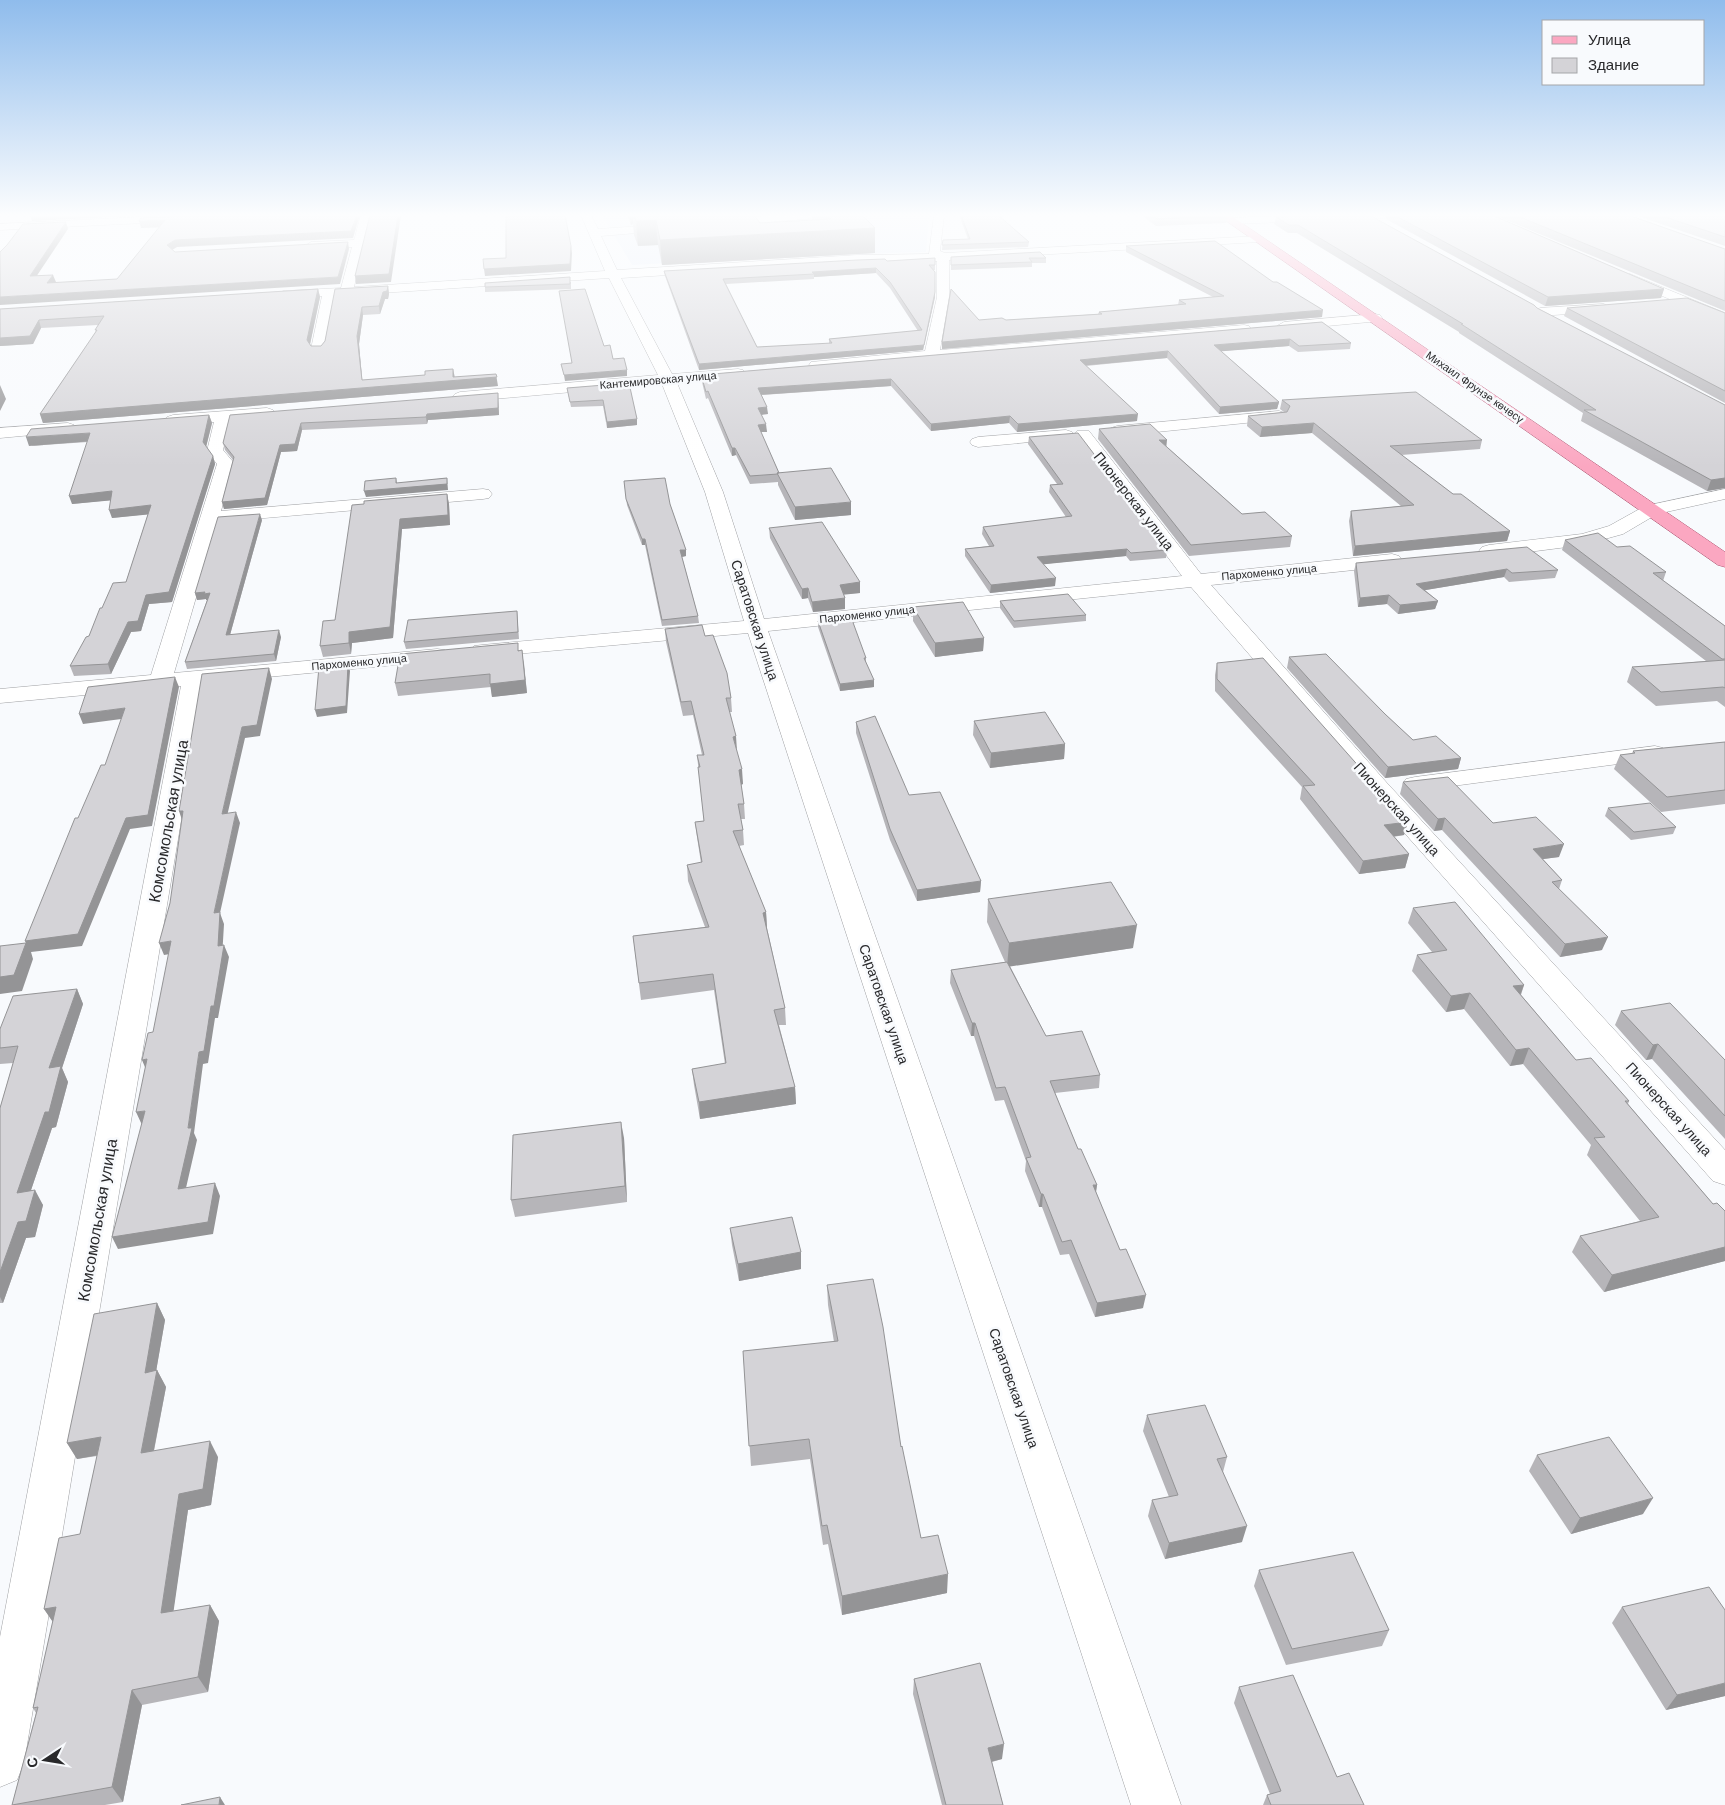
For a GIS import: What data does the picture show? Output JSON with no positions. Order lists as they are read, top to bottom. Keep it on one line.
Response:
{"streets":{"main road":["Михаил Фрунзе көчөсү"],"street":["Кантемировская улица","Пионерская улица","Пархоменко улица","Саратовская улица","Комсомольская улица"]},"crossings":[["Кантемировская улица","Саратовская улица"],["Пионерская улица","Пархоменко улица"],["Пархоменко улица","Саратовская улица"],["Пархоменко улица","Комсомольская улица"]],"legend":["Улица","Здание"],"north":"left"}
